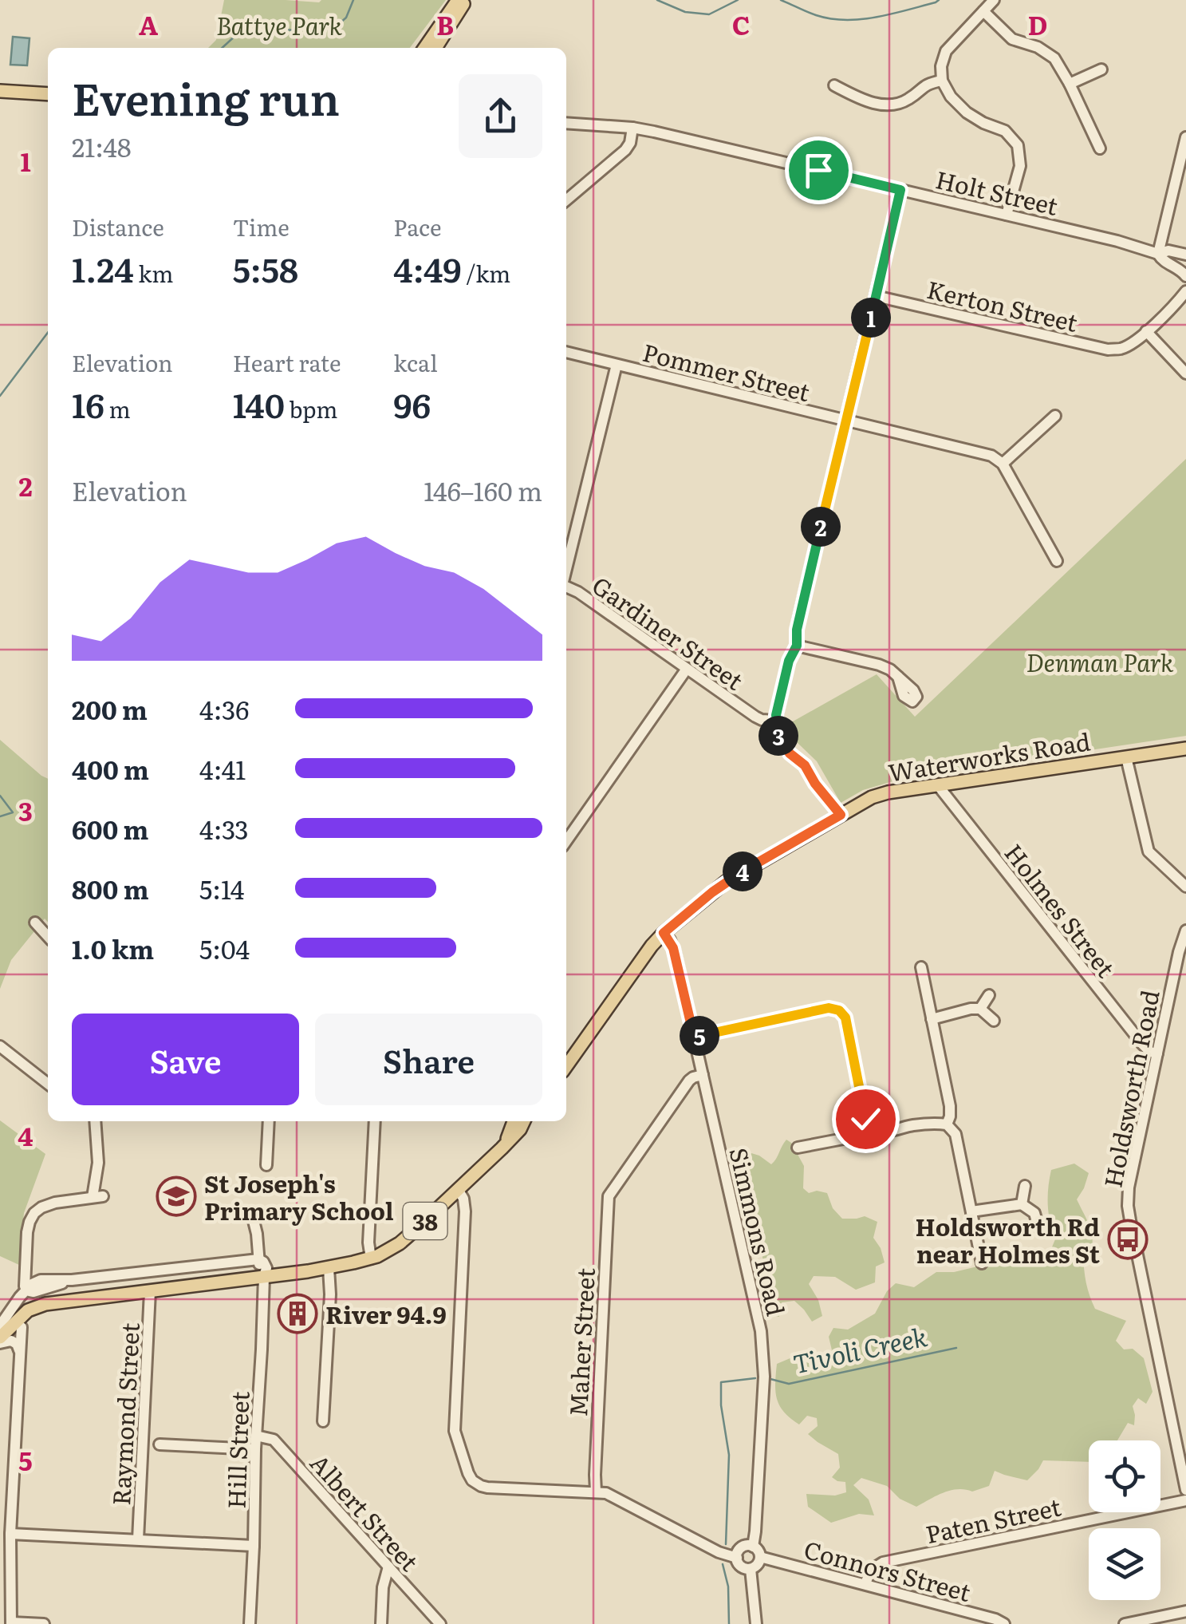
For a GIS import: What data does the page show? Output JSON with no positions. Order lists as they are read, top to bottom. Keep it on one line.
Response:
{"streets":{"main road":["Waterworks Road","38"],"street":["Holt Street","Kerton Street","Pommer Street","Gardiner Street","Holmes Street","Holdsworth Road","Simmons Road","Maher Street","Raymond Street","Hill Street","Albert Street","Paten Street","Connors Street"]},"crossings":[["Waterworks Road","Holmes Street"],["Waterworks Road","Simmons Road"],["Holmes Street","Holdsworth Road"],["38","Raymond Street"],["38","Hill Street"],["Simmons Road","Maher Street"],["Hill Street","Albert Street"],["Paten Street","Connors Street"]],"water":["Tivoli Creek"],"parks":["Battye Park","Denman Park"],"places":{"school or university":["St Joseph's Primary School"],"bus stop":["Holdsworth Rd near Holmes St"],"building":["River 94.9"]},"page":{"heading":["Evening run","21:48"],"stats":[["Distance","1.24 km"],["Time","5:58"],["Pace","4:49 /km"],["Elevation","16 m"],["Heart rate","140 bpm"],["kcal","96"]],"pins":["1","2","3","4","5"],"chart":["Elevation","146–160 m"],"list":[{"name":"200 m","note":"4:36"},{"name":"400 m","note":"4:41"},{"name":"600 m","note":"4:33"},{"name":"800 m","note":"5:14"},{"name":"1.0 km","note":"5:04"}],"buttons":["Save","Share"]},"grid":{"columns":["A","B","C","D"],"rows":["1","2","3","4","5"]}}
